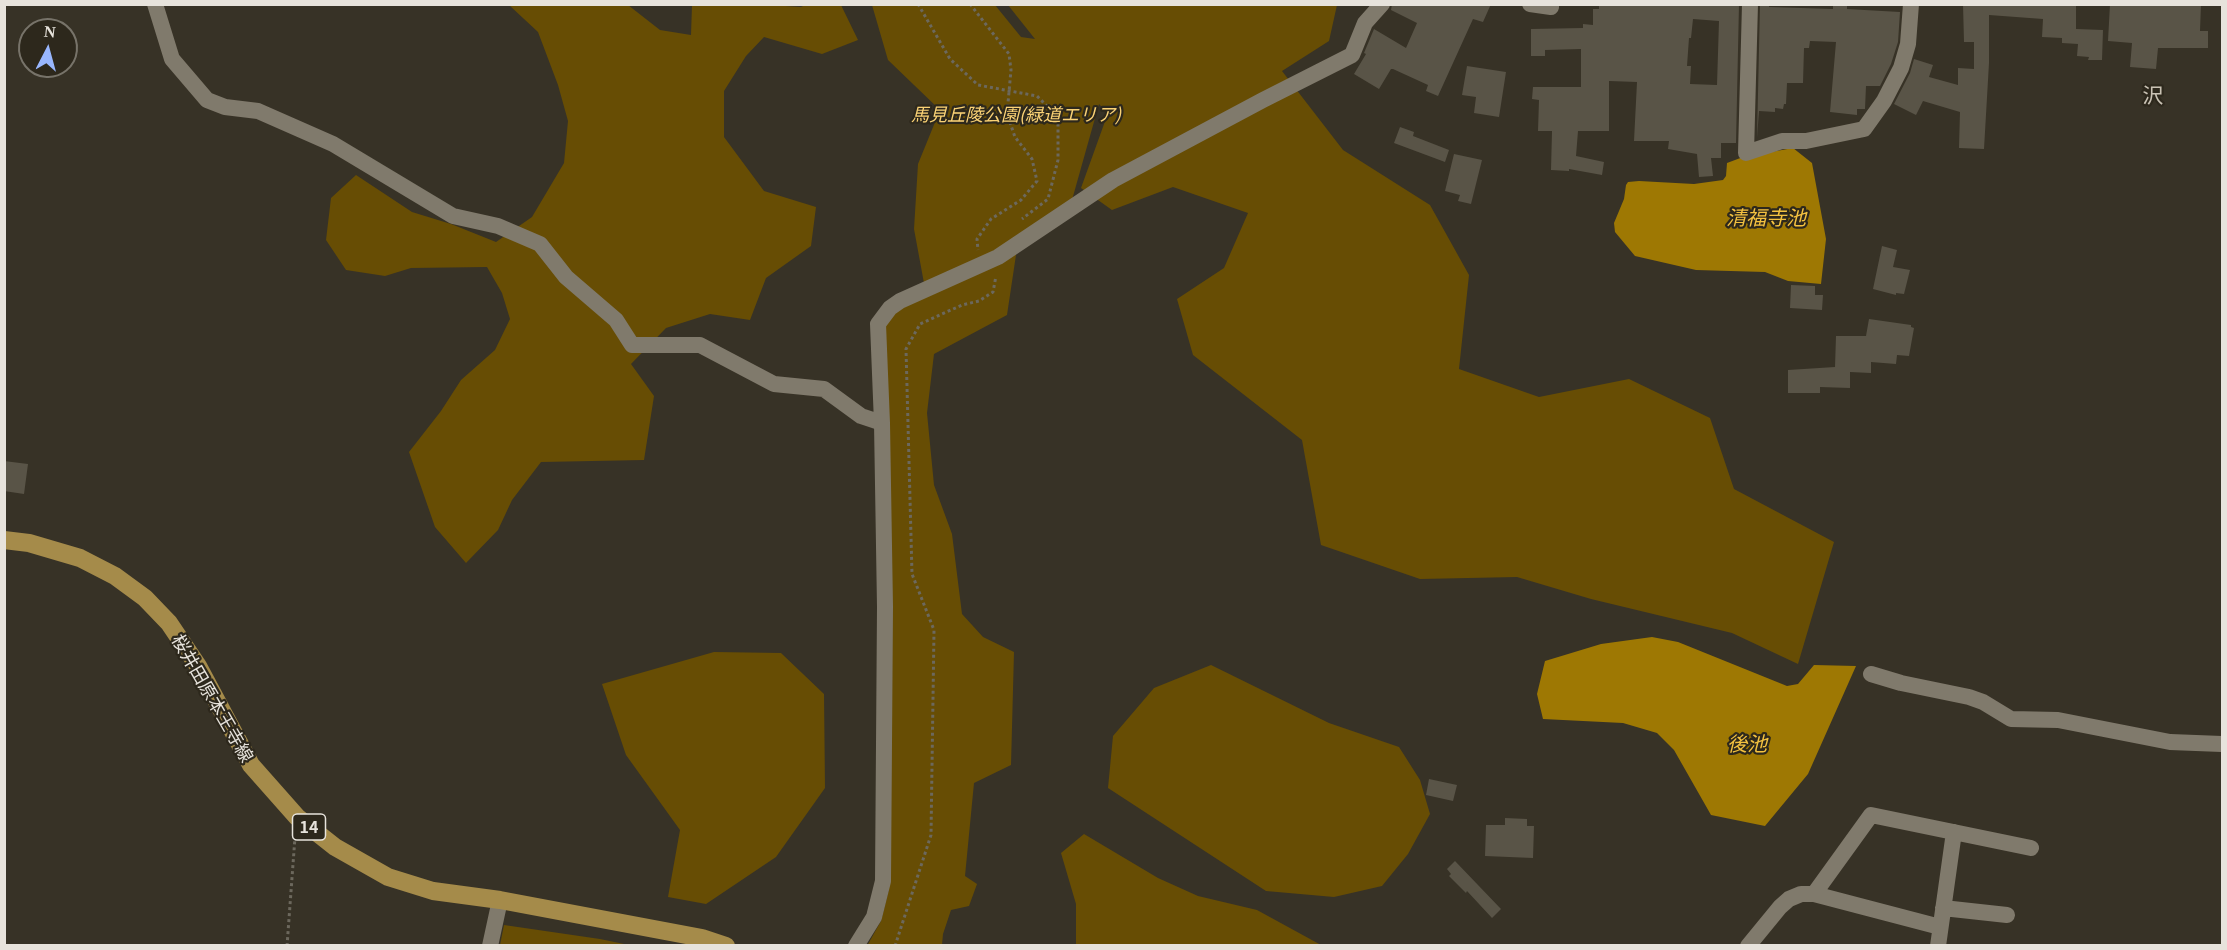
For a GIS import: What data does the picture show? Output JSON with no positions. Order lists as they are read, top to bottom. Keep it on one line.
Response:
{"streets":{"main road":["桜井田原本王寺線","14"]},"districts":["沢"],"water":["清福寺池","後池"],"parks":["馬見丘陵公園(緑道エリア)"],"north":"top"}
